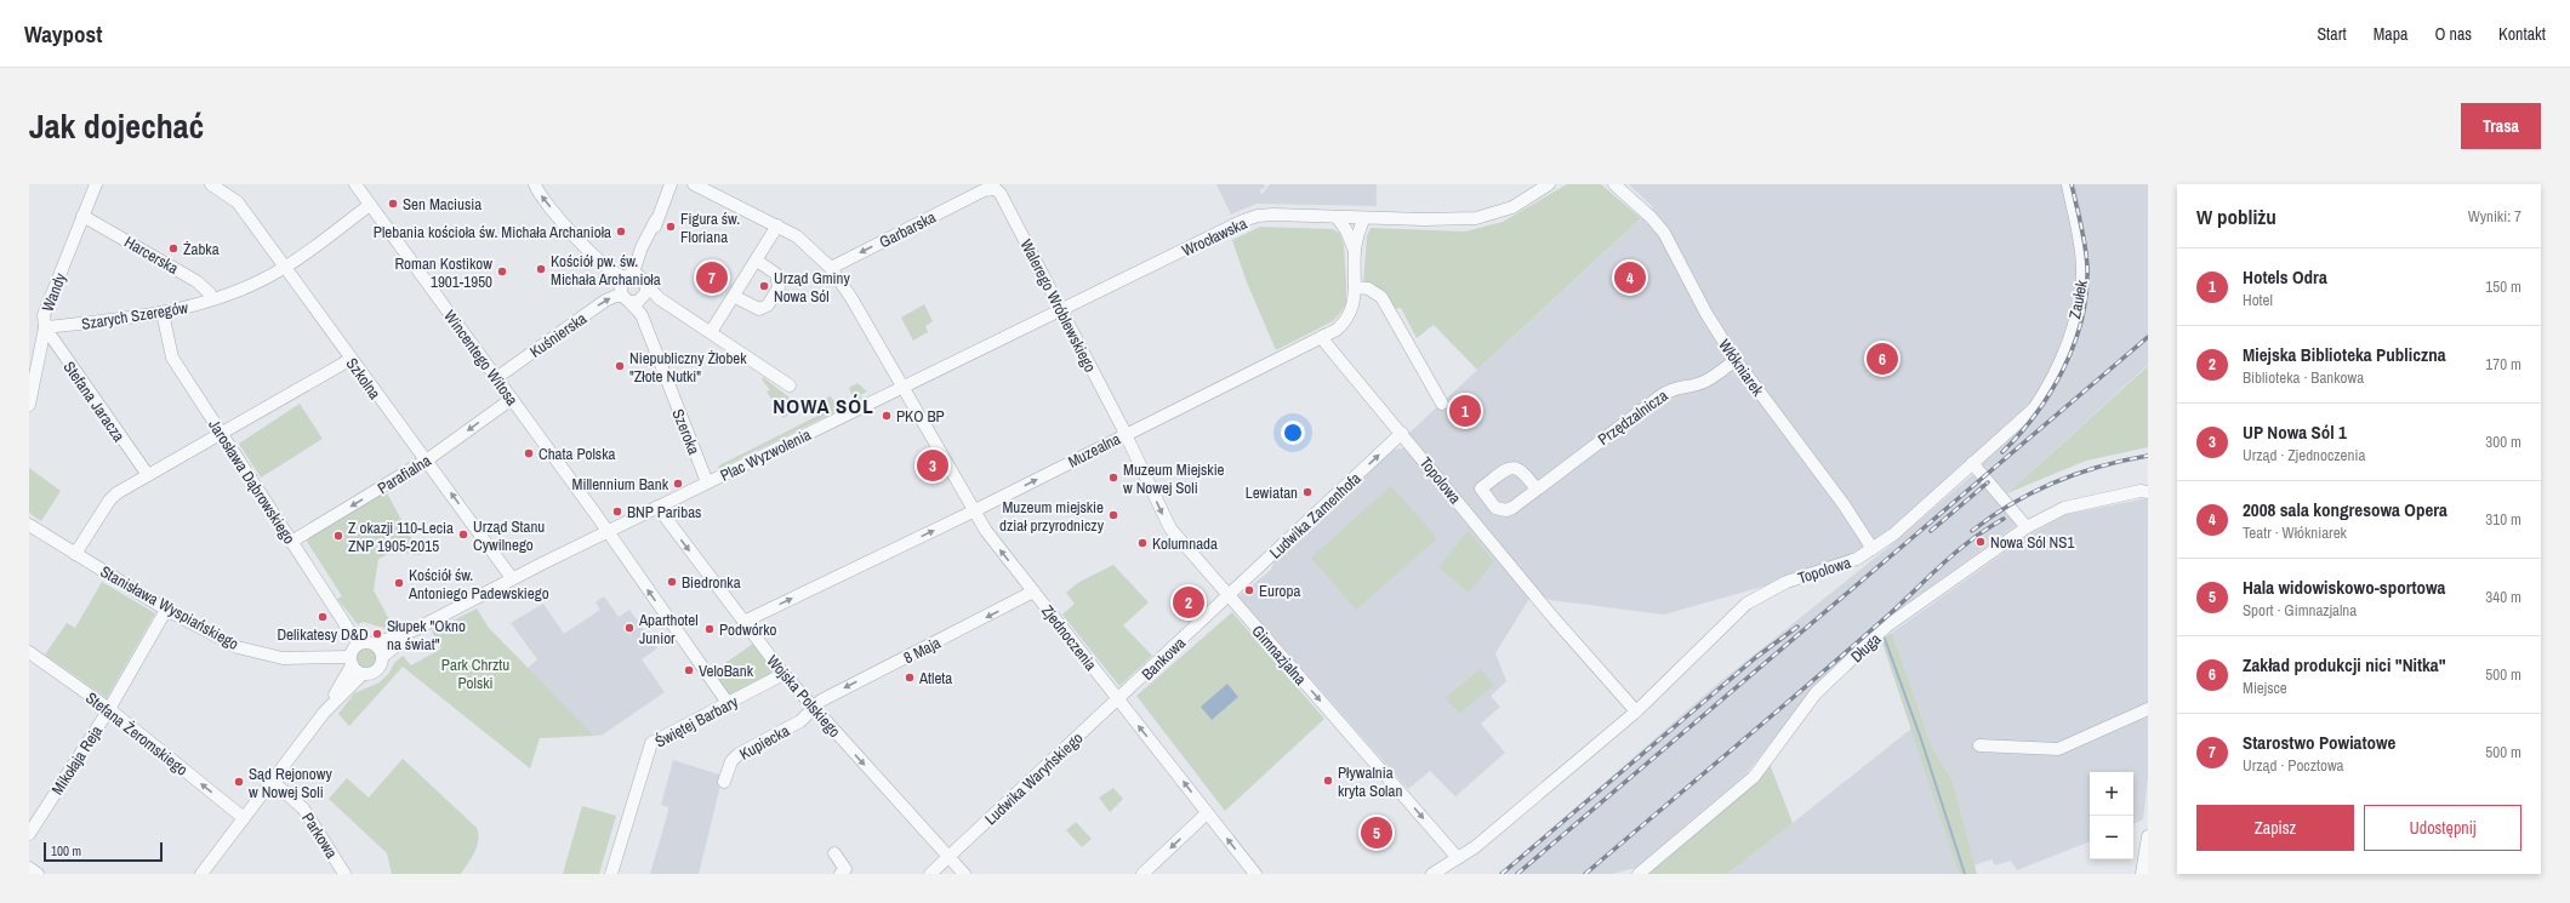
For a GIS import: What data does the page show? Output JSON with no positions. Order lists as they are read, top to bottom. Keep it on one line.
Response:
{"streets":{"street":["Garbarska","Wrocławska","Harcerska","Wandy","Zaułek","Walerego Wróblewskiego","Szarych Szeregów","Kuśnierska","Wincentego Witosa","Włókniarek","Szkolna","Stefana Jaracza","Przędzalnicza","Szeroka","Muzealna","Plac Wyzwolenia","Parafialna","Topolowa","Jarosława Dąbrowskiego","Ludwika Zamenhofa","Stanisława Wyspiańskiego","Zjednoczenia","Długa","8 Maja","Gimnazjalna","Bankowa","Wojska Polskiego","Świętej Barbary","Stefana Żeromskiego","Kupiecka","Mikołaja Reja","Ludwika Waryńskiego","Parkowa"]},"crossings":[["Garbarska","Walerego Wróblewskiego"],["Garbarska","Zjednoczenia"],["Wrocławska","Walerego Wróblewskiego"],["Wrocławska","Muzealna"],["Wrocławska","Plac Wyzwolenia"],["Wrocławska","Zjednoczenia"],["Harcerska","Wandy"],["Harcerska","Szarych Szeregów"],["Wandy","Szarych Szeregów"],["Wandy","Stefana Jaracza"],["Zaułek","Topolowa"],["Walerego Wróblewskiego","Muzealna"],["Walerego Wróblewskiego","Gimnazjalna"],["Szarych Szeregów","Wincentego Witosa"],["Szarych Szeregów","Szkolna"],["Szarych Szeregów","Stefana Jaracza"],["Szarych Szeregów","Jarosława Dąbrowskiego"],["Kuśnierska","Wincentego Witosa"],["Kuśnierska","Szeroka"],["Wincentego Witosa","Plac Wyzwolenia"],["Wincentego Witosa","Parafialna"],["Wincentego Witosa","Świętej Barbary"],["Włókniarek","Przędzalnicza"],["Włókniarek","Topolowa"],["Szkolna","Plac Wyzwolenia"],["Szkolna","Parafialna"],["Szeroka","Plac Wyzwolenia"],["Muzealna","Topolowa"],["Muzealna","Zjednoczenia"],["Muzealna","Gimnazjalna"],["Muzealna","Wojska Polskiego"],["Plac Wyzwolenia","Zjednoczenia"],["Plac Wyzwolenia","Wojska Polskiego"],["Parafialna","Jarosława Dąbrowskiego"],["Topolowa","Ludwika Zamenhofa"],["Topolowa","Gimnazjalna"],["Jarosława Dąbrowskiego","Stanisława Wyspiańskiego"],["Ludwika Zamenhofa","Gimnazjalna"],["Ludwika Zamenhofa","Bankowa"],["Stanisława Wyspiańskiego","Mikołaja Reja"],["Zjednoczenia","8 Maja"],["Zjednoczenia","Bankowa"],["Zjednoczenia","Ludwika Waryńskiego"],["8 Maja","Wojska Polskiego"],["8 Maja","Kupiecka"],["Gimnazjalna","Bankowa"],["Bankowa","Ludwika Waryńskiego"],["Wojska Polskiego","Świętej Barbary"],["Wojska Polskiego","Kupiecka"],["Wojska Polskiego","Ludwika Waryńskiego"],["Stefana Żeromskiego","Mikołaja Reja"]],"one_way":["Garbarska","Kuśnierska","Muzealna","Parafialna","Ludwika Zamenhofa","Zjednoczenia","8 Maja","Gimnazjalna","Wojska Polskiego","Stefana Żeromskiego"],"districts":["NOWA SÓL"],"parks":["Park Chrztu Polski"],"places":["Sen Maciusia","Figura św. Floriana","Plebania kościoła św. Michała Archanioła","Żabka","Kościół pw. św. Michała Archanioła","Roman Kostikow 1901-1950","Urząd Gminy Nowa Sól","Niepubliczny Żłobek \"Złote Nutki\"","PKO BP","Chata Polska","Muzeum Miejskie w Nowej Soli","Millennium Bank","Lewiatan","BNP Paribas","Muzeum miejskie dział przyrodniczy","Urząd Stanu Cywilnego","Z okazji 110-Lecia ZNP 1905-2015","Nowa Sól NS1","Kolumnada","Biedronka","Kościół św. Antoniego Padewskiego","Europa","Delikatesy D&D","Aparthotel Junior","Podwórko","Słupek \"Okno na świat\"","VeloBank","Atleta","Pływalnia kryta Solan","Sąd Rejonowy w Nowej Soli"],"scale_bar":"100 m","page":{"header":"Waypost","nav":["Start","Mapa","O nas","Kontakt"],"title":"Jak dojechać","buttons":["Trasa",["Zapisz","Udostępnij"]],"heading":["W pobliżu","Wyniki: 7"],"list":[{"mark":"1","name":"Hotels Odra","note":"Hotel","value":"150 m"},{"mark":"2","name":"Miejska Biblioteka Publiczna","note":"Biblioteka · Bankowa","value":"170 m"},{"mark":"3","name":"UP Nowa Sól 1","note":"Urząd · Zjednoczenia","value":"300 m"},{"mark":"4","name":"2008 sala kongresowa Opera","note":"Teatr · Włókniarek","value":"310 m"},{"mark":"5","name":"Hala widowiskowo-sportowa","note":"Sport · Gimnazjalna","value":"340 m"},{"mark":"6","name":"Zakład produkcji nici \"Nitka\"","note":"Miejsce","value":"500 m"},{"mark":"7","name":"Starostwo Powiatowe","note":"Urząd · Pocztowa","value":"500 m"}],"pins":["4","7","6","1","3","2","5"],"map_buttons":["+","−"],"scale":"100 m"}}
